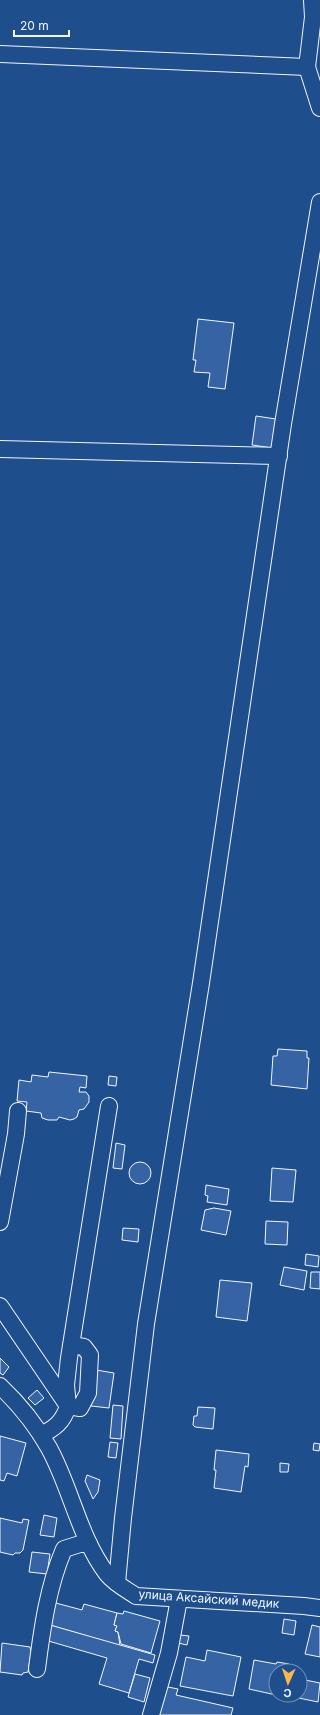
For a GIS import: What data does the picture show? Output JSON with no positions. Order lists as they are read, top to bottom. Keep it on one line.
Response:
{"streets":{"street":["улица Аксайский медик"]},"scale_bar":"20 m","north":"bottom"}
